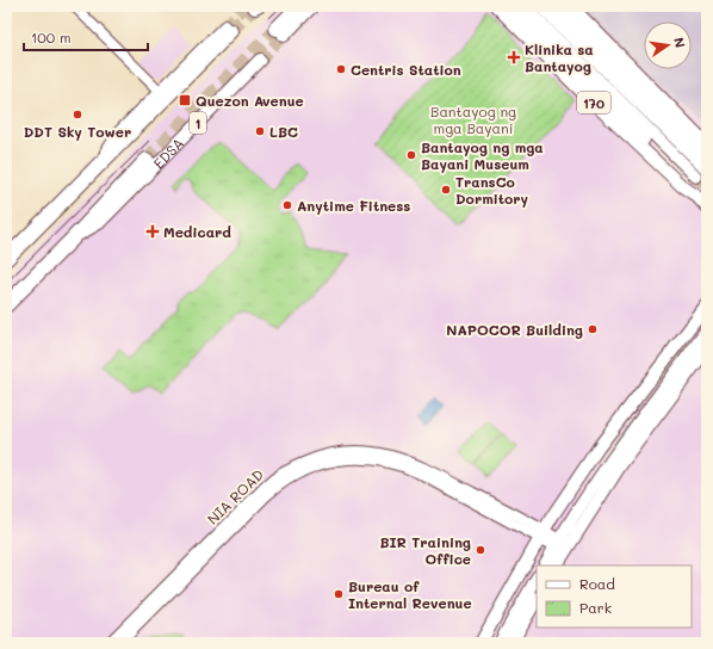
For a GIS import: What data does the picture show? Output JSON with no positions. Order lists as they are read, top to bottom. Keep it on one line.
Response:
{"streets":{"highway":["1","EDSA"],"main road":["170"],"street":["NIA ROAD"]},"parks":["Bantayog ng mga Bayani"],"places":{"health":["Klinika sa Bantayog","Medicard"],"other":["Centris Station","DDT Sky Tower","LBC","Bantayog ng mga Bayani Museum","TransCo Dormitory","Anytime Fitness","NAPOCOR Building","BIR Training Office","Bureau of Internal Revenue"],"transit":["Quezon Avenue"]},"legend":["Road","Park"],"scale_bar":"100 m","north":"right"}
